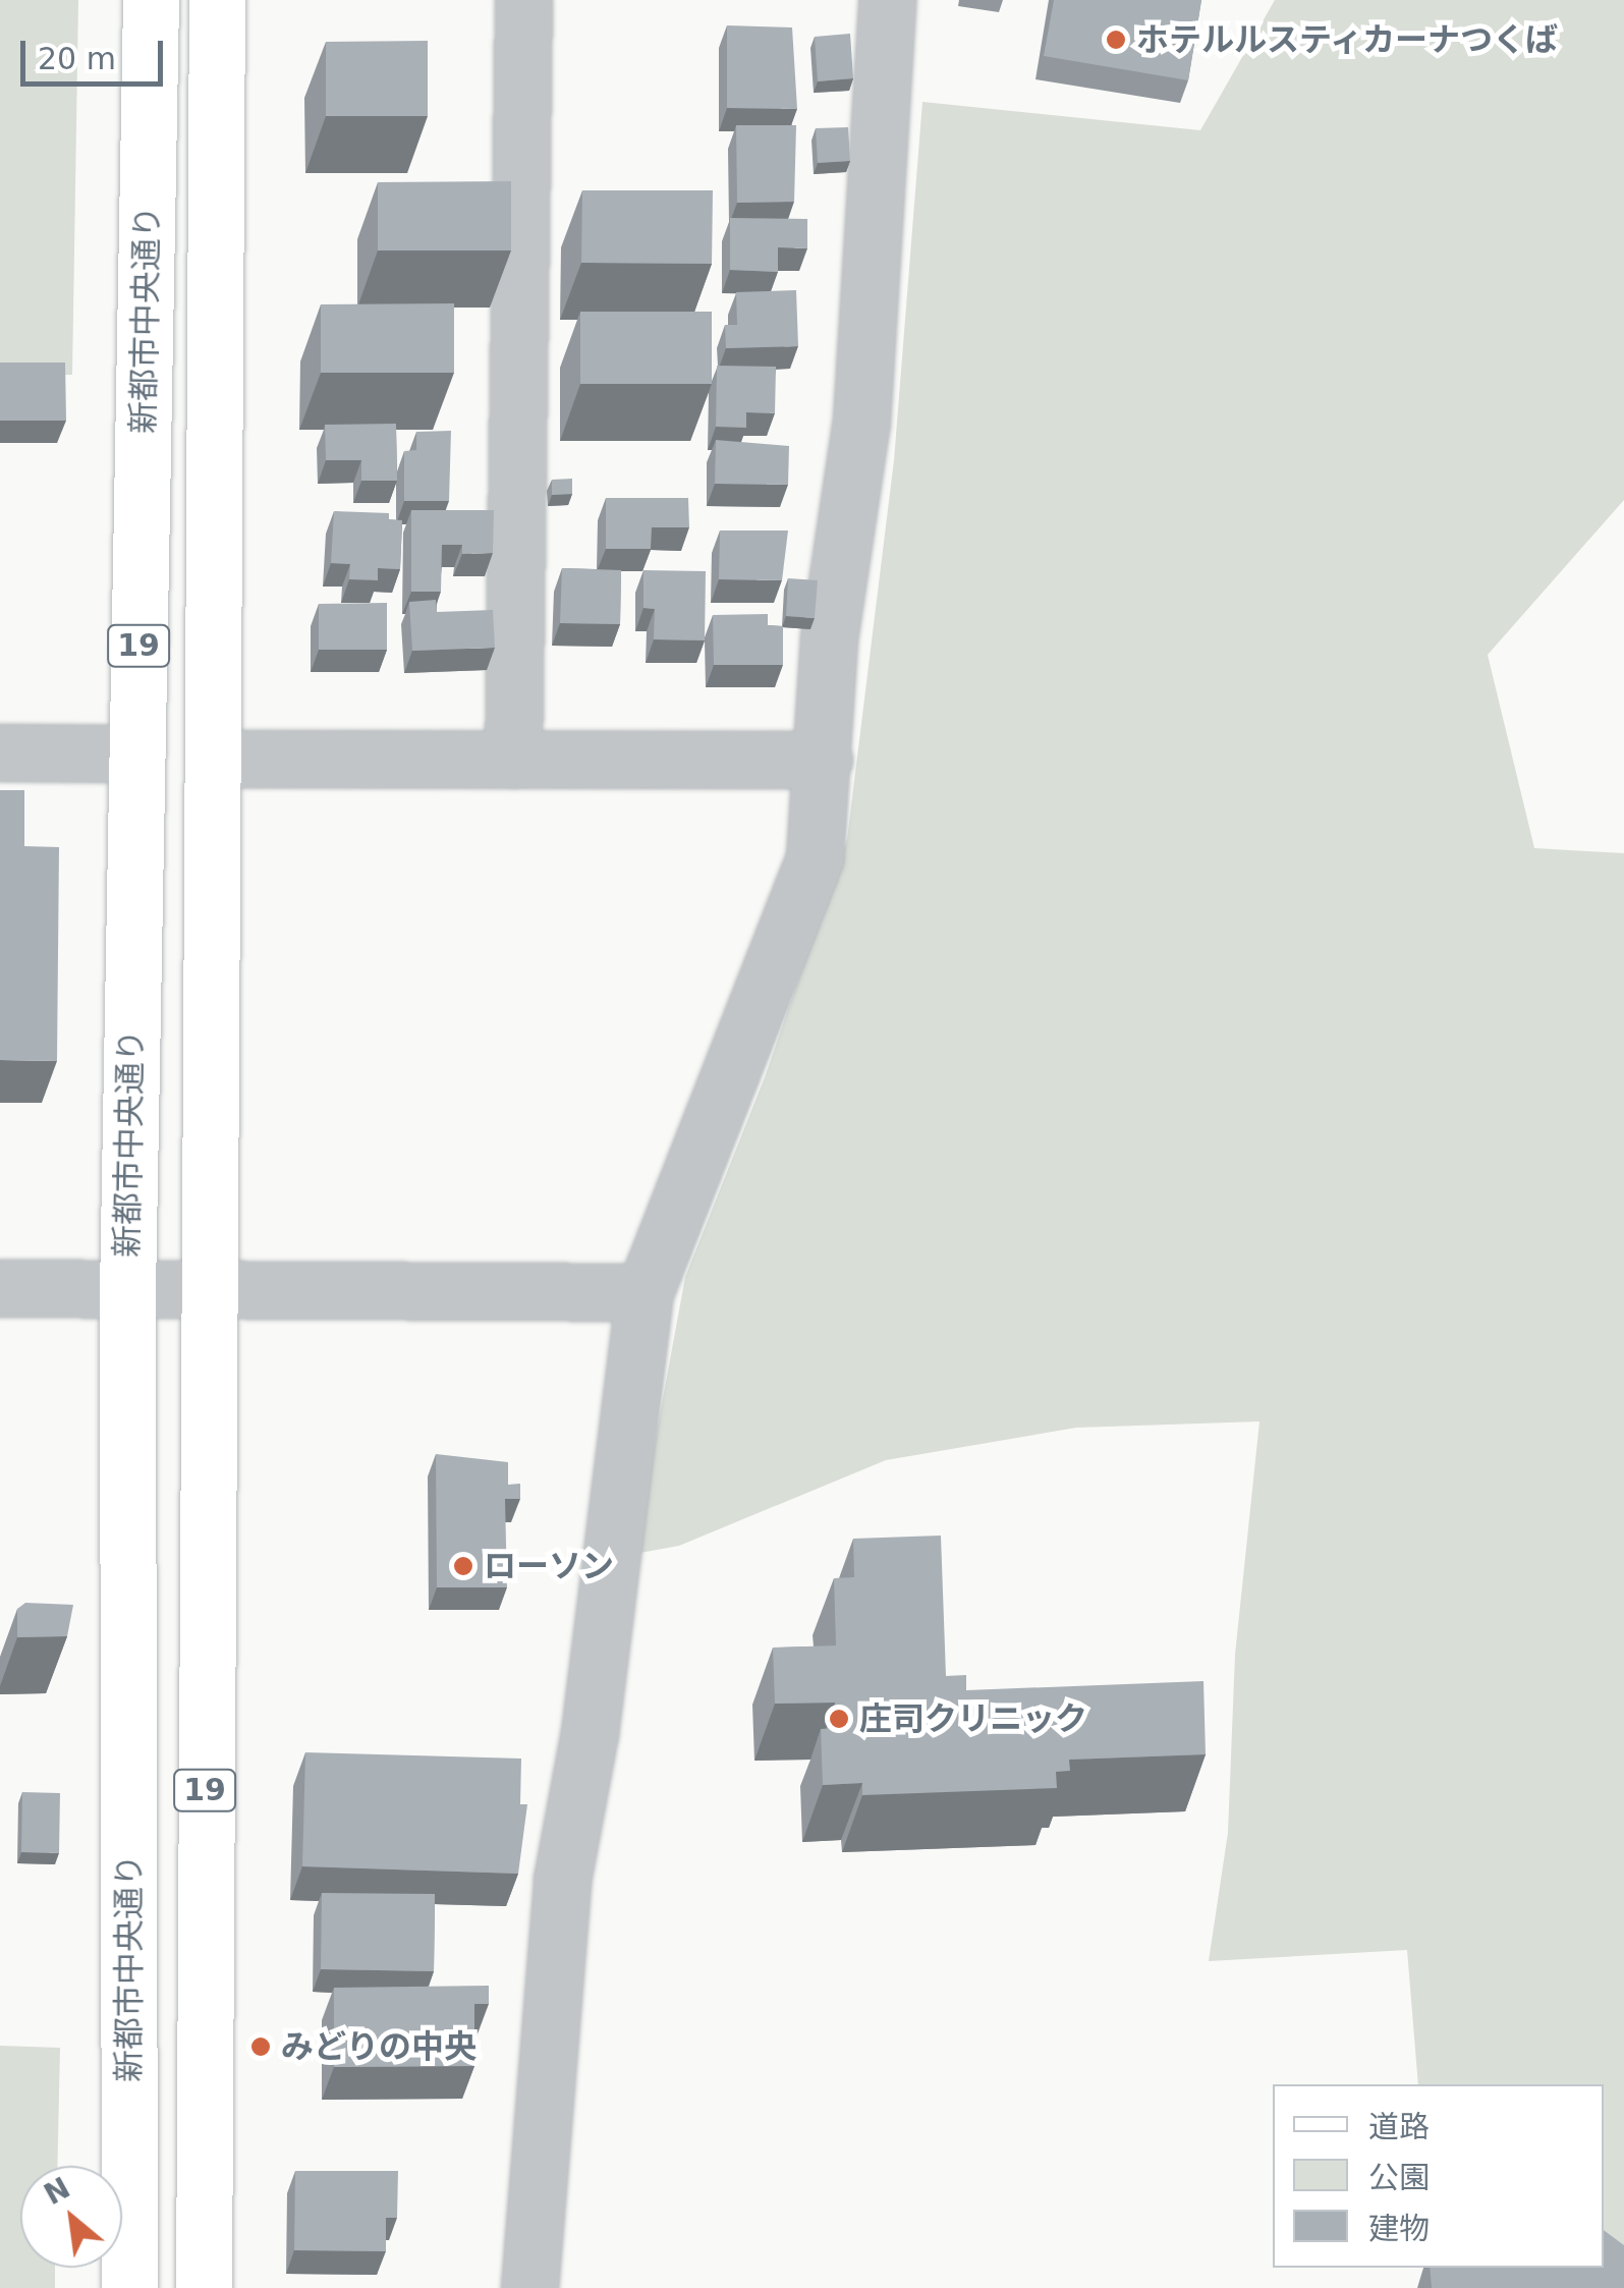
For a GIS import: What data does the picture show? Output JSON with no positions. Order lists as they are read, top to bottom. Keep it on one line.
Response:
{"streets":{"main road":["新都市中央通り","19"]},"places":["ホテルルスティカーナつくば","ローソン","庄司クリニック","みどりの中央"],"legend":["道路","公園","建物"],"scale_bar":"20 m","north":"top left"}
